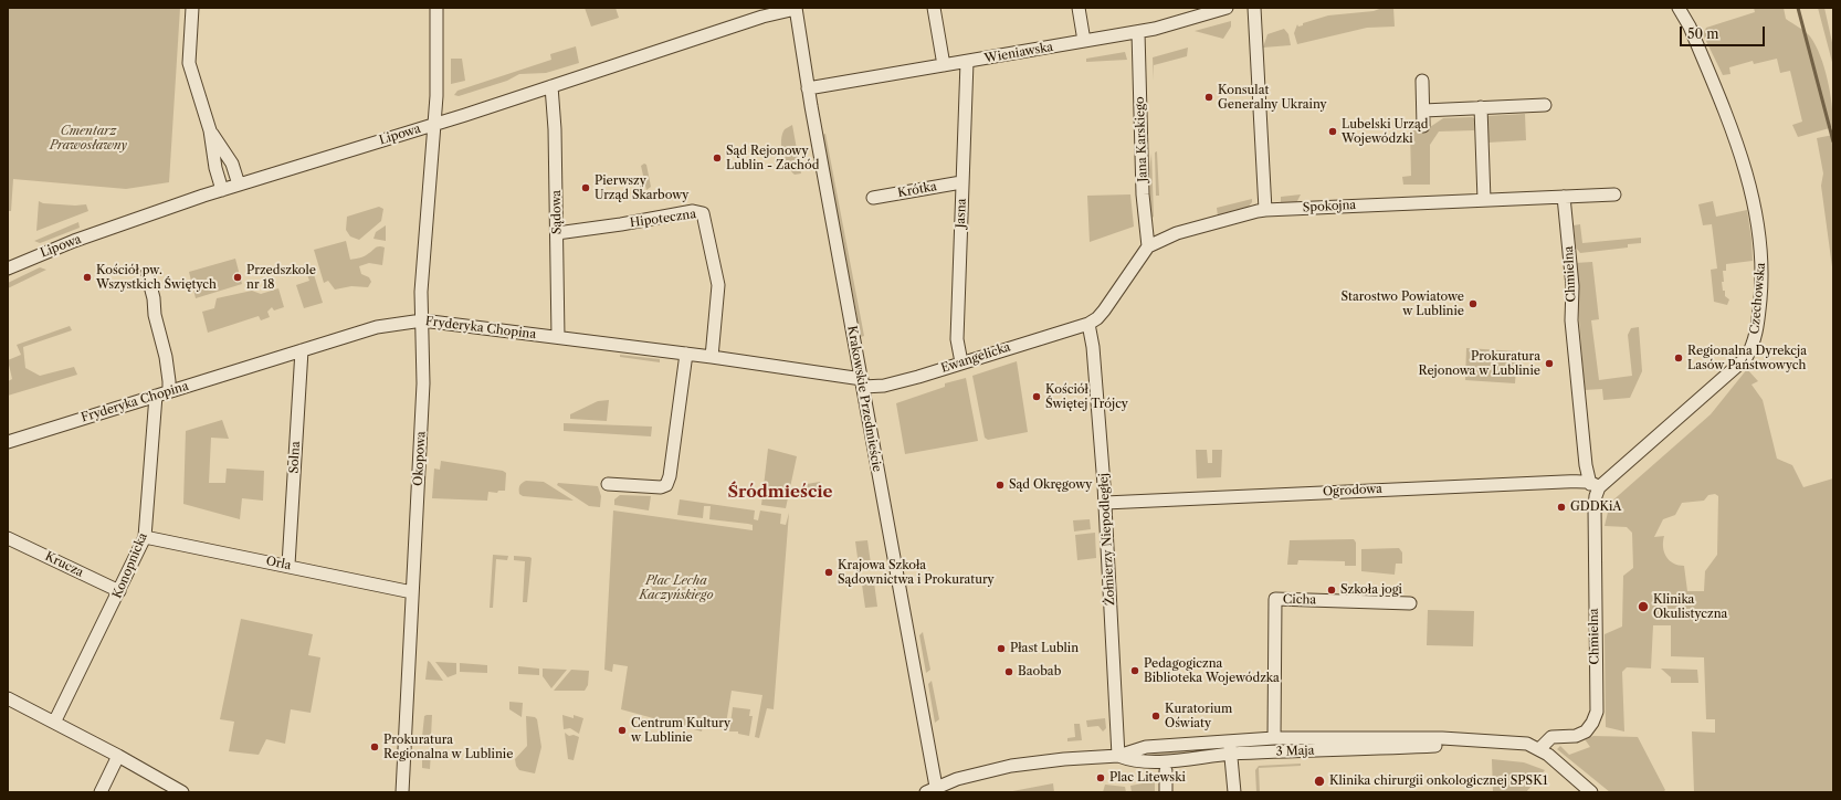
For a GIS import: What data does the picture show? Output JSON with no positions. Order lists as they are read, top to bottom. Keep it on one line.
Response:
{"streets":{"street":["Wieniawska","Lipowa","Jana Karskiego","Krótka","Spokojna","Sądowa","Jasna","Hipoteczna","Chmielna","Czechowska","Fryderyka Chopina","Ewangelicka","Krakowskie Przedmieście","Solna","Okopowa","Ogrodowa","Żołnierzy Niepodległej","Orla","Krucza","Konopnicka","Cicha","3 Maja"]},"crossings":[["Wieniawska","Jana Karskiego"],["Wieniawska","Jasna"],["Wieniawska","Krakowskie Przedmieście"],["Lipowa","Sądowa"],["Lipowa","Krakowskie Przedmieście"],["Lipowa","Okopowa"],["Jana Karskiego","Spokojna"],["Krótka","Jasna"],["Spokojna","Chmielna"],["Sądowa","Hipoteczna"],["Sądowa","Fryderyka Chopina"],["Jasna","Ewangelicka"],["Hipoteczna","Fryderyka Chopina"],["Chmielna","Czechowska"],["Chmielna","Ogrodowa"],["Chmielna","3 Maja"],["Czechowska","Ogrodowa"],["Fryderyka Chopina","Ewangelicka"],["Fryderyka Chopina","Krakowskie Przedmieście"],["Fryderyka Chopina","Solna"],["Fryderyka Chopina","Okopowa"],["Fryderyka Chopina","Konopnicka"],["Ewangelicka","Krakowskie Przedmieście"],["Ewangelicka","Żołnierzy Niepodległej"],["Krakowskie Przedmieście","3 Maja"],["Solna","Orla"],["Okopowa","Orla"],["Ogrodowa","Żołnierzy Niepodległej"],["Żołnierzy Niepodległej","3 Maja"],["Orla","Konopnicka"],["Krucza","Konopnicka"],["Cicha","3 Maja"]],"districts":["Śródmieście"],"parks":["Cmentarz Prawosławny","Plac Lecha Kaczyńskiego"],"places":["Konsulat Generalny Ukrainy","Lubelski Urząd Wojewódzki","Sąd Rejonowy Lublin - Zachód","Pierwszy Urząd Skarbowy","Kościół pw. Wszystkich Świętych","Przedszkole nr 18","Starostwo Powiatowe w Lublinie","Regionalna Dyrekcja Lasów Państwowych","Prokuratura Rejonowa w Lublinie","Kościół Świętej Trójcy","Sąd Okręgowy","GDDKiA","Krajowa Szkoła Sądownictwa i Prokuratury","Szkoła jogi","Klinika Okulistyczna","Płast Lublin","Pedagogiczna Biblioteka Wojewódzka","Baobab","Kuratorium Oświaty","Centrum Kultury w Lublinie","Prokuratura Regionalna w Lublinie","Plac Litewski","Klinika chirurgii onkologicznej SPSK1"],"scale_bar":"50 m"}
